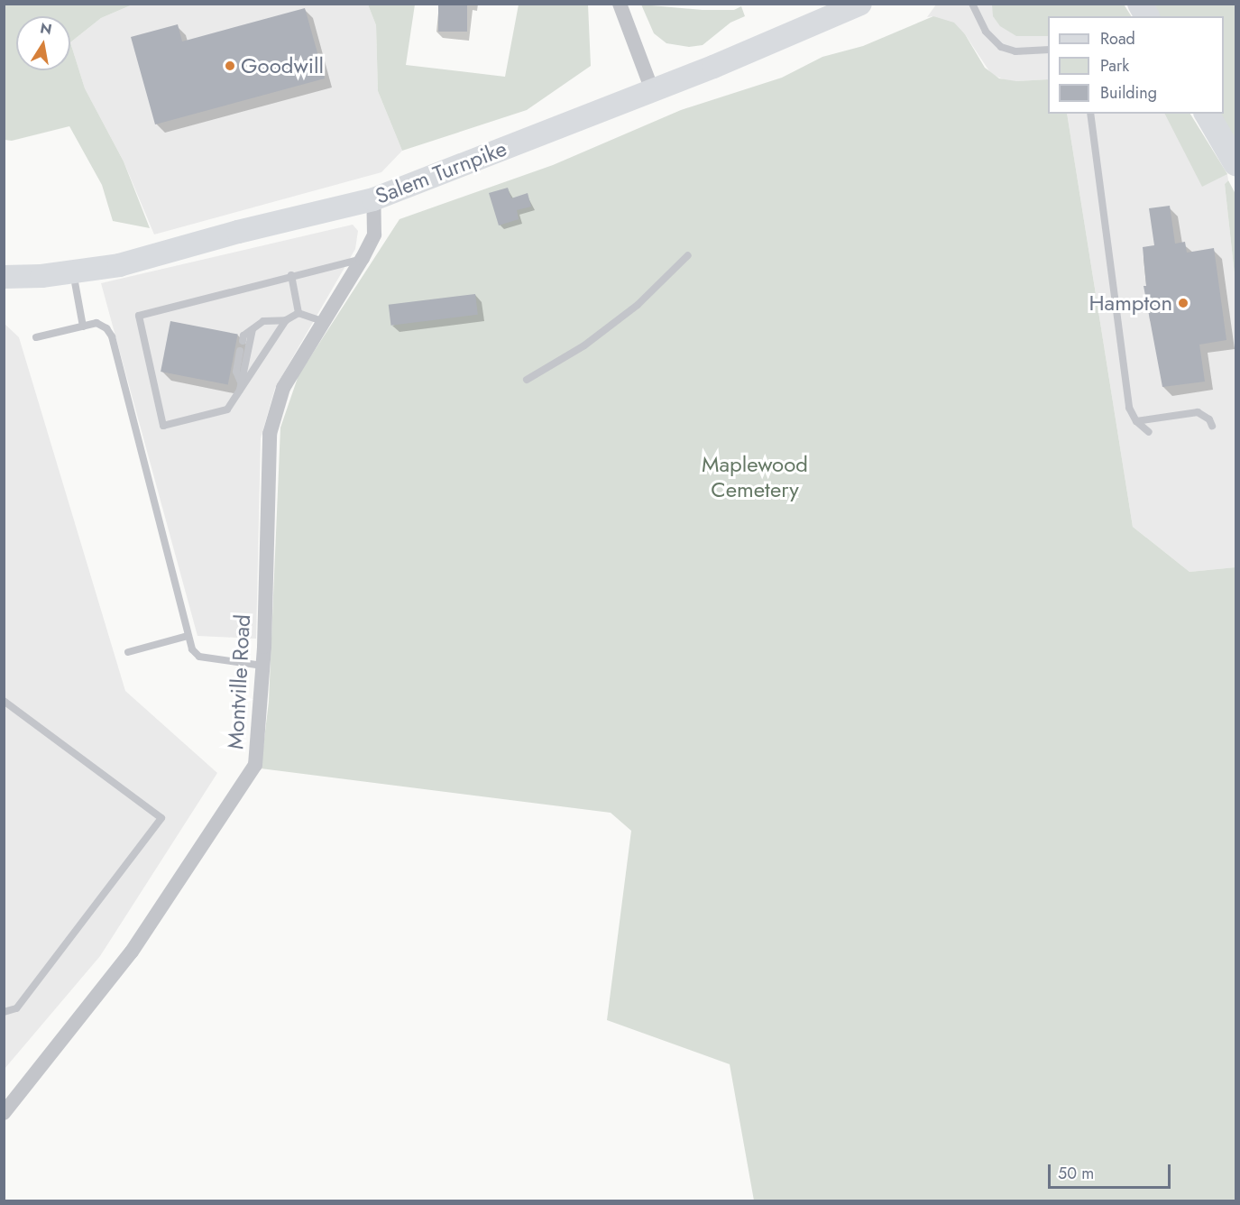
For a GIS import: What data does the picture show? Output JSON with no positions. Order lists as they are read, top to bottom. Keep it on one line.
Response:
{"streets":{"main road":["Salem Turnpike"],"street":["Montville Road"]},"crossings":[["Salem Turnpike","Montville Road"]],"parks":["Maplewood Cemetery"],"places":["Goodwill","Hampton"],"legend":["Road","Park","Building"],"scale_bar":"50 m","north":"top"}
